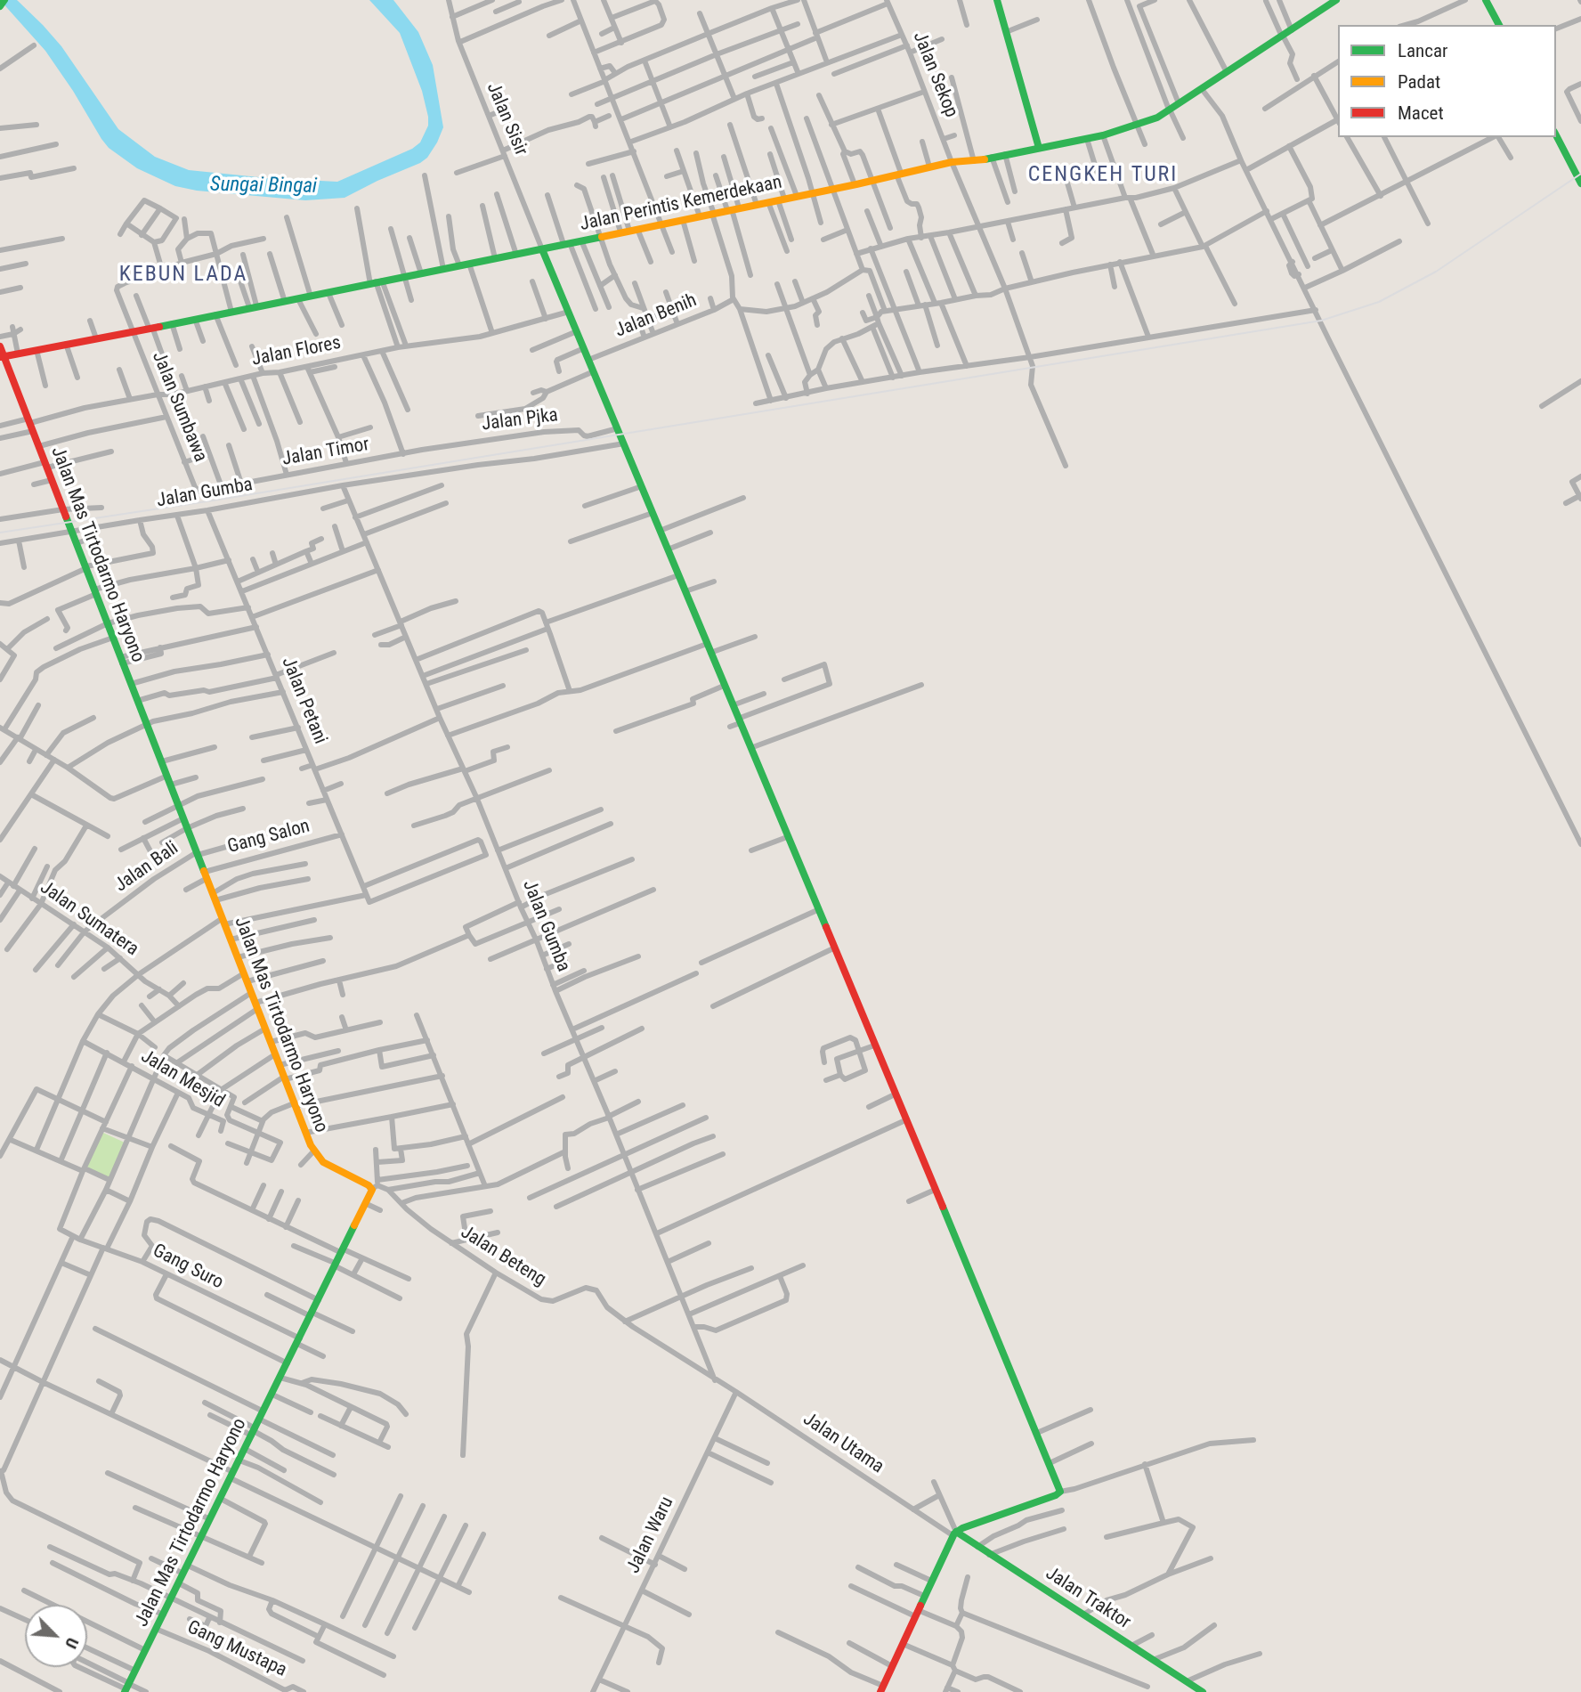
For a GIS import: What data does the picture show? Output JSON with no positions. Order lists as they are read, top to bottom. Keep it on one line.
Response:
{"streets":{"street":["Jalan Sekop","Jalan Sisir","Jalan Perintis Kemerdekaan","Jalan Benih","Jalan Flores","Jalan Sumbawa","Jalan Pjka","Jalan Timor","Jalan Gumba","Jalan Mas Tirtodarmo Haryono","Jalan Petani","Gang Salon","Jalan Bali","Jalan Sumatera","Jalan Mesjid","Jalan Beteng","Gang Suro","Jalan Utama","Jalan Waru","Jalan Traktor","Gang Mustapa"]},"crossings":[["Jalan Sekop","Jalan Perintis Kemerdekaan"],["Jalan Sisir","Jalan Perintis Kemerdekaan"],["Jalan Perintis Kemerdekaan","Jalan Sumbawa"],["Jalan Perintis Kemerdekaan","Jalan Mas Tirtodarmo Haryono"],["Jalan Flores","Jalan Sumbawa"],["Jalan Flores","Jalan Mas Tirtodarmo Haryono"],["Jalan Sumbawa","Jalan Timor"],["Jalan Pjka","Jalan Timor"],["Jalan Gumba","Jalan Mas Tirtodarmo Haryono"],["Jalan Gumba","Jalan Petani"],["Jalan Gumba","Jalan Beteng"],["Jalan Gumba","Jalan Utama"],["Jalan Mas Tirtodarmo Haryono","Gang Salon"],["Jalan Mas Tirtodarmo Haryono","Jalan Bali"],["Jalan Mas Tirtodarmo Haryono","Jalan Sumatera"],["Jalan Mas Tirtodarmo Haryono","Jalan Beteng"],["Jalan Mas Tirtodarmo Haryono","Gang Suro"],["Jalan Mas Tirtodarmo Haryono","Gang Mustapa"],["Jalan Petani","Gang Salon"],["Jalan Bali","Jalan Sumatera"],["Jalan Beteng","Jalan Utama"],["Jalan Utama","Jalan Waru"],["Jalan Utama","Jalan Traktor"]],"districts":["CENGKEH TURI","KEBUN LADA"],"water":["Sungai Bingai"],"legend":["Lancar","Padat","Macet"],"north":"bottom right"}
